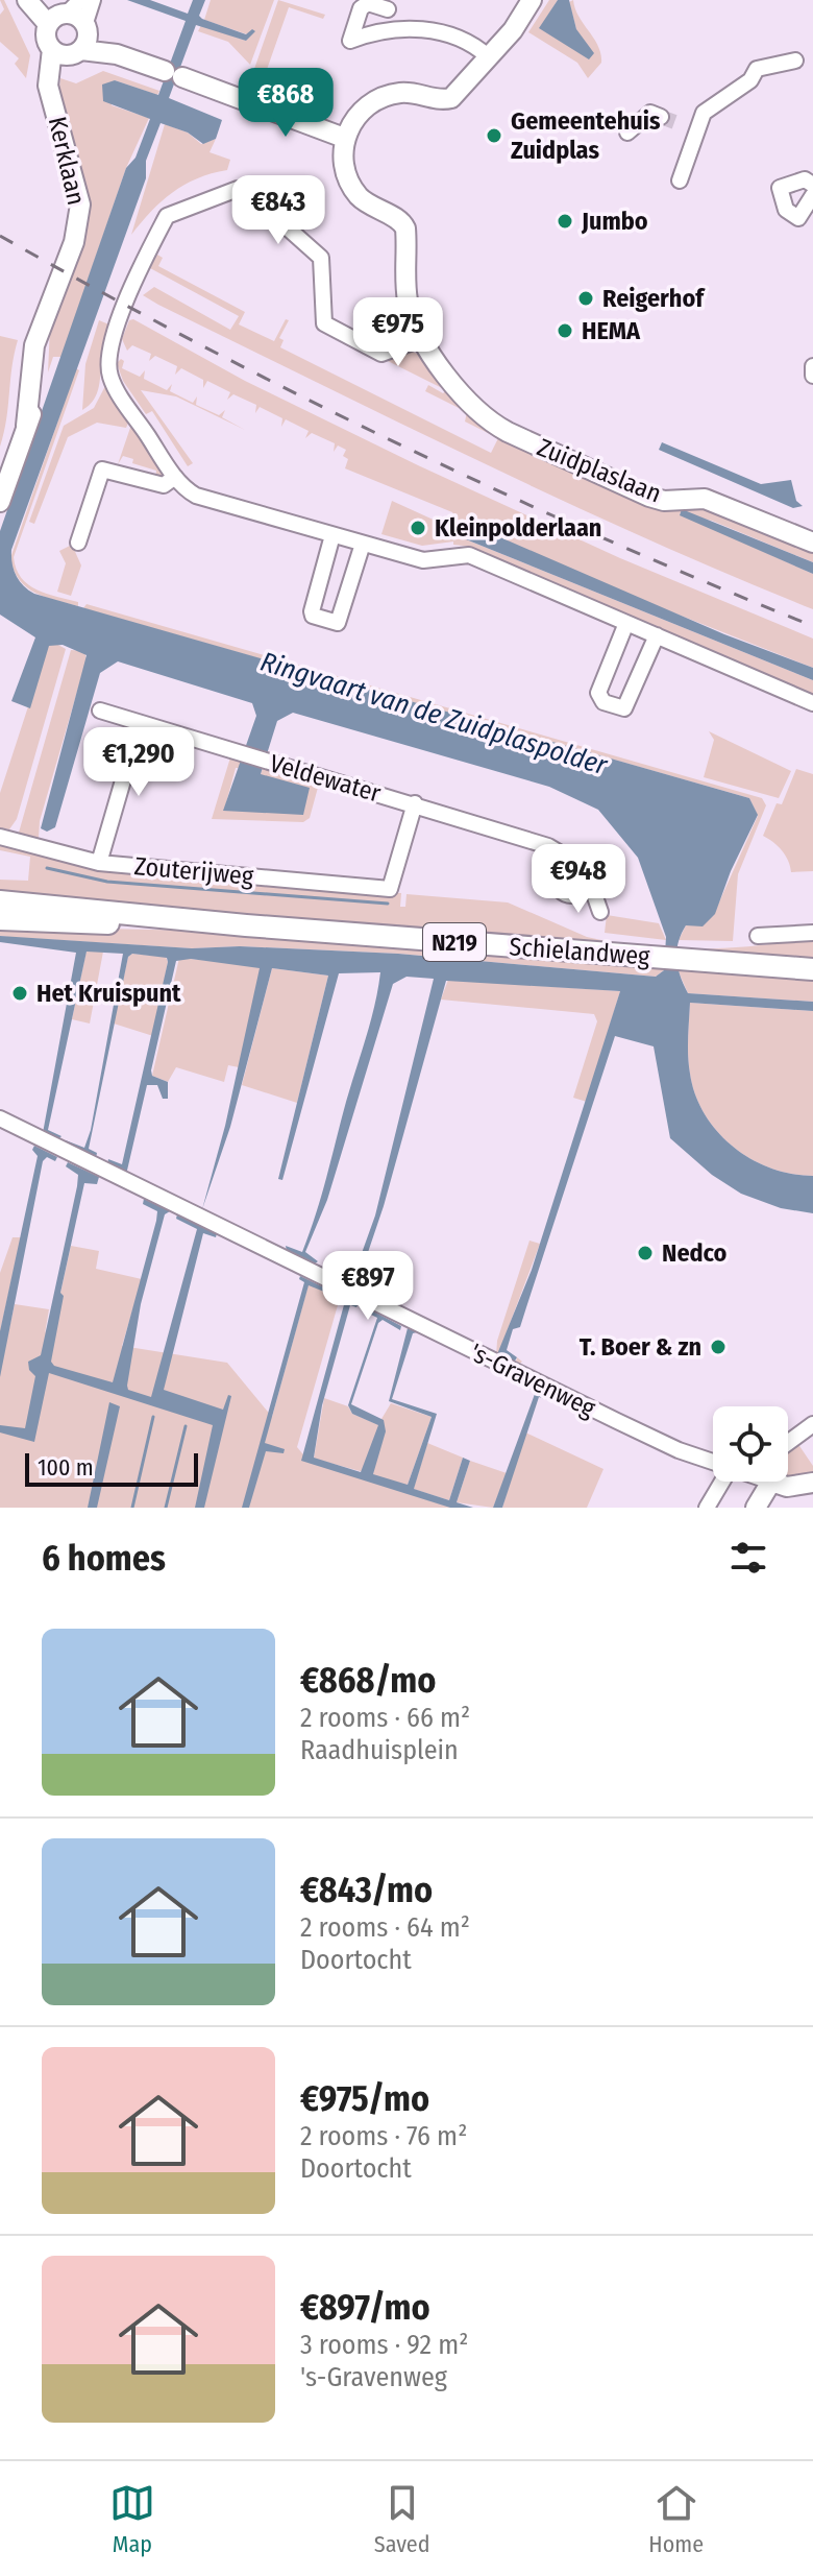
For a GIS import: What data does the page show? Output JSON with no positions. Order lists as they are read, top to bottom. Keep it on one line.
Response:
{"streets":{"main road":["N219","Schielandweg"],"street":["Kerklaan","Zuidplaslaan","Veldewater","Zouterijweg","'s-Gravenweg"]},"crossings":[["Veldewater","Zouterijweg"]],"water":["Ringvaart van de Zuidplaspolder"],"places":["Gemeentehuis Zuidplas","Jumbo","Reigerhof","HEMA","Kleinpolderlaan","Het Kruispunt","Nedco","T. Boer & zn"],"scale_bar":"100 m","page":{"price":["€868","€843","€975","€1,290","€948","€897"],"scale":"100 m","heading":"6 homes","list":[{"name":"€868/mo","note":"2 rooms · 66 m² · Raadhuisplein"},{"name":"€843/mo","note":"2 rooms · 64 m² · Doortocht"},{"name":"€975/mo","note":"2 rooms · 76 m² · Doortocht"},{"name":"€897/mo","note":"3 rooms · 92 m² · 's-Gravenweg"}],"tabs":["Map","Saved","Home"]}}
